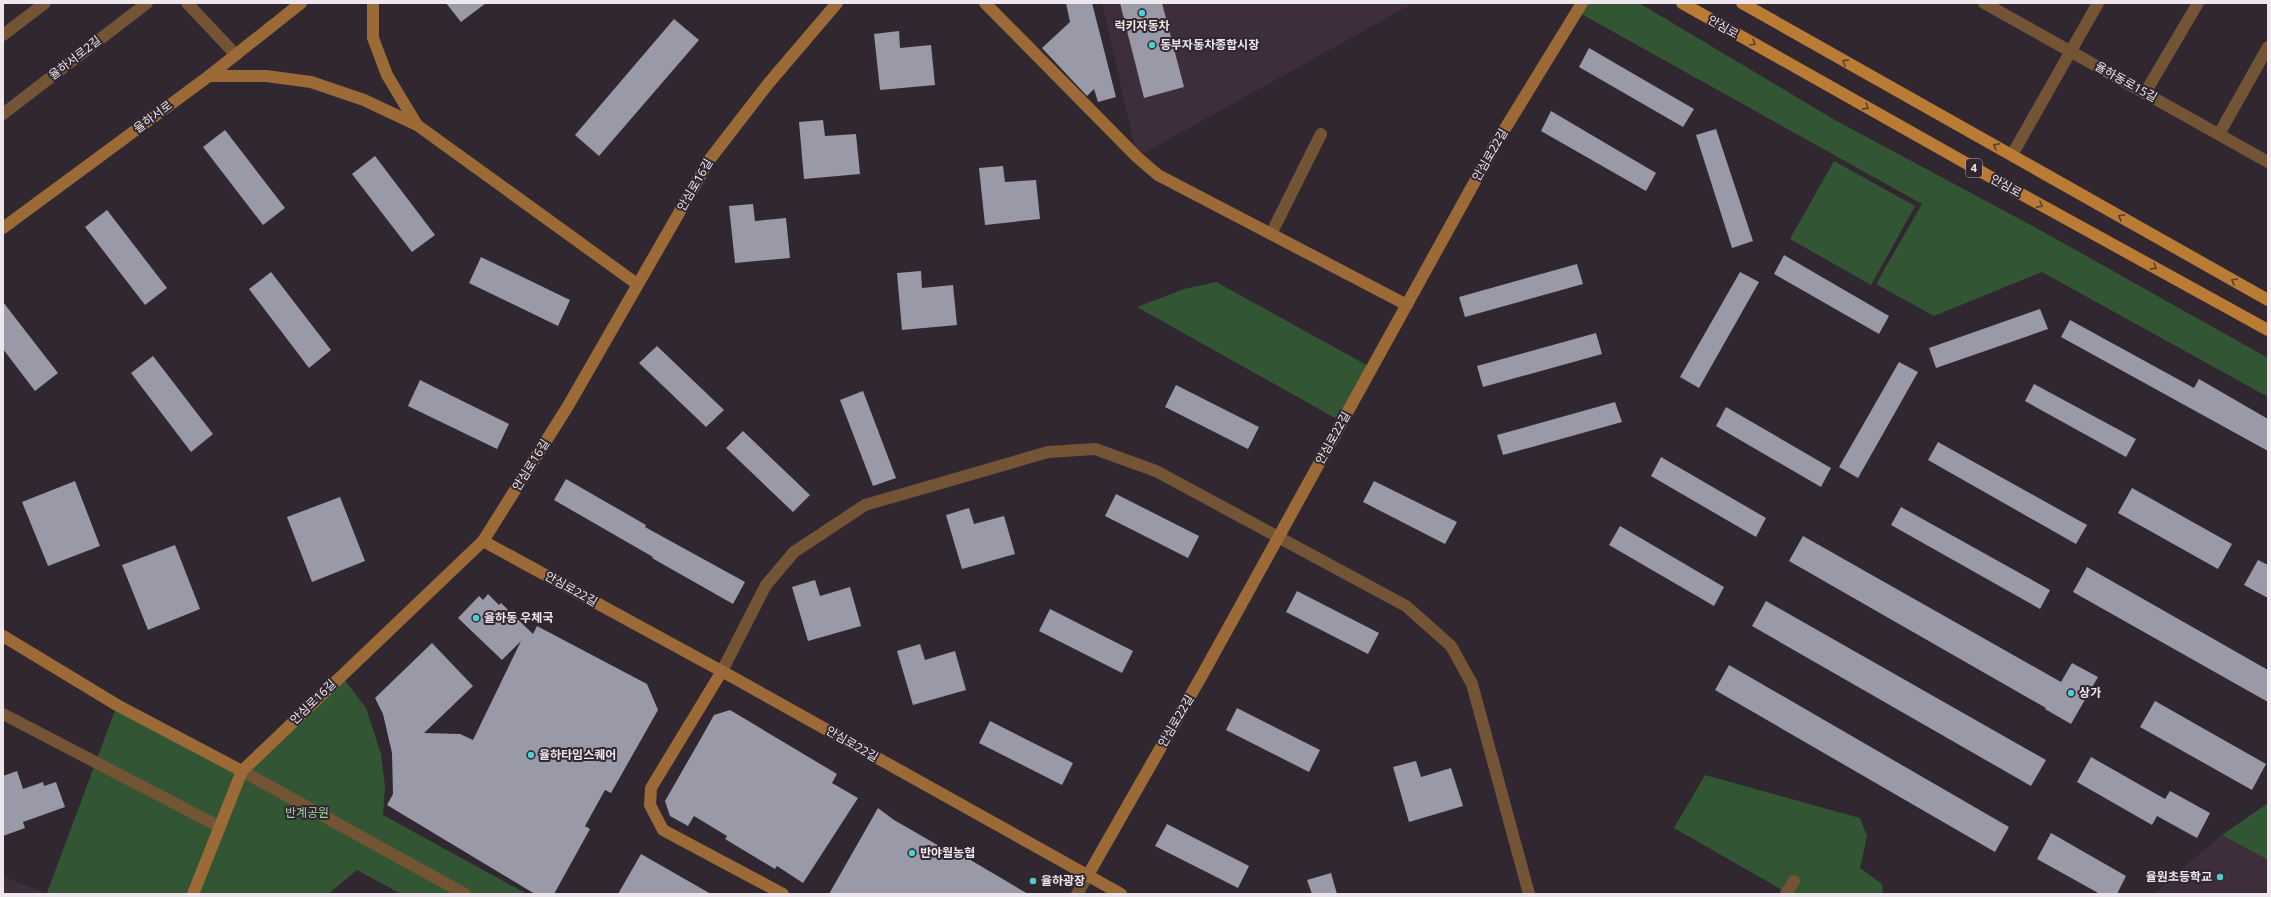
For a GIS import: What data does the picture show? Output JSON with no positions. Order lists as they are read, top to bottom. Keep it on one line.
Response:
{"streets":{"main road":["안심로","율하서로","안심로22길","4","안심로16길"],"street":["율하서로2길","율하동로15길"]},"crossings":[["안심로22길","안심로16길"]],"parks":["반계공원"],"places":["럭키자동차","동부자동차종합시장","율하동 우체국","상가","율하타임스퀘어","반야월농협","율원초등학교","율하광장"]}
